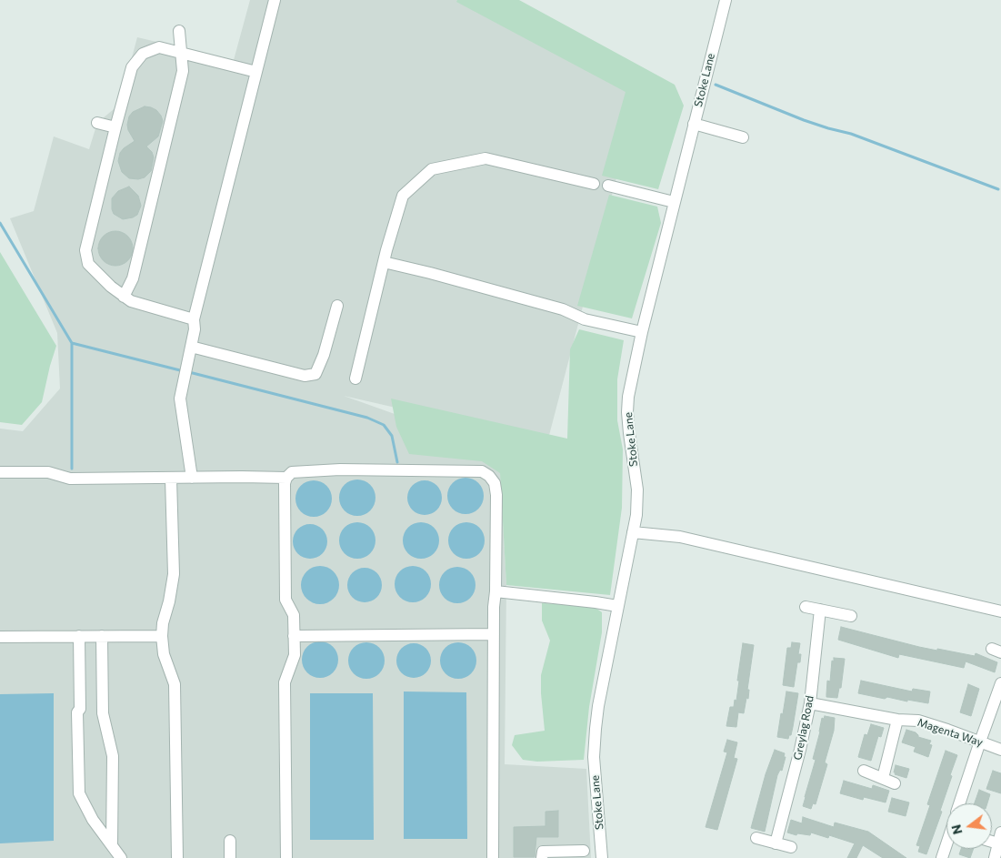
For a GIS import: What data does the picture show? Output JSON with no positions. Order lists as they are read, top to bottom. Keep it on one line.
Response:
{"streets":{"street":["Stoke Lane","Greylag Road","Magenta Way"]},"crossings":[["Greylag Road","Magenta Way"]],"north":"left"}
